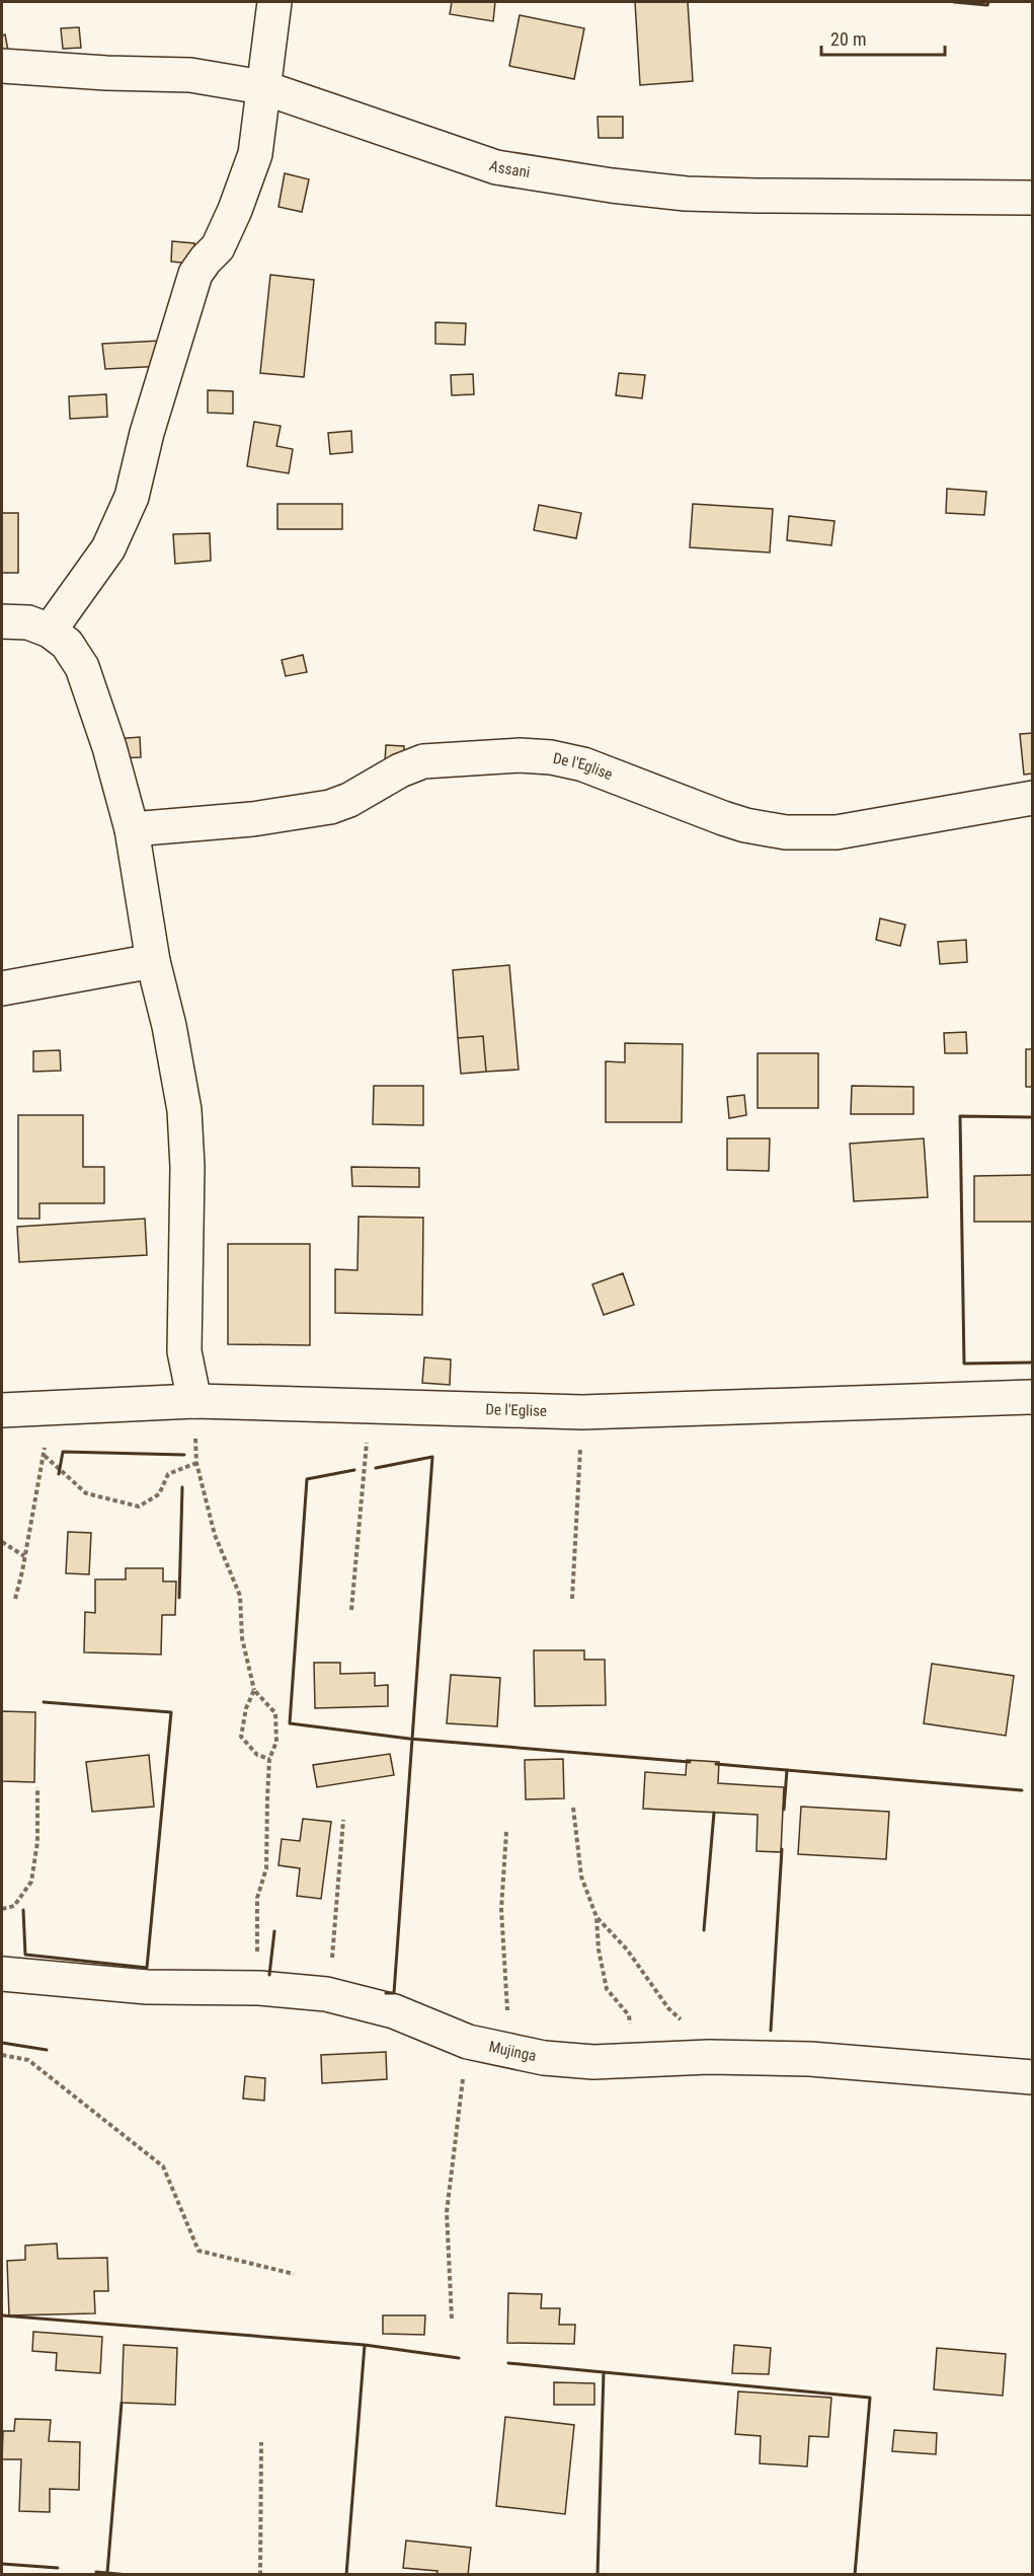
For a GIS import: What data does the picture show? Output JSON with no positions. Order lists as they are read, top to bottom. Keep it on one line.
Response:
{"streets":{"street":["Assani","De l'Eglise","Mujinga"]},"scale_bar":"20 m"}
